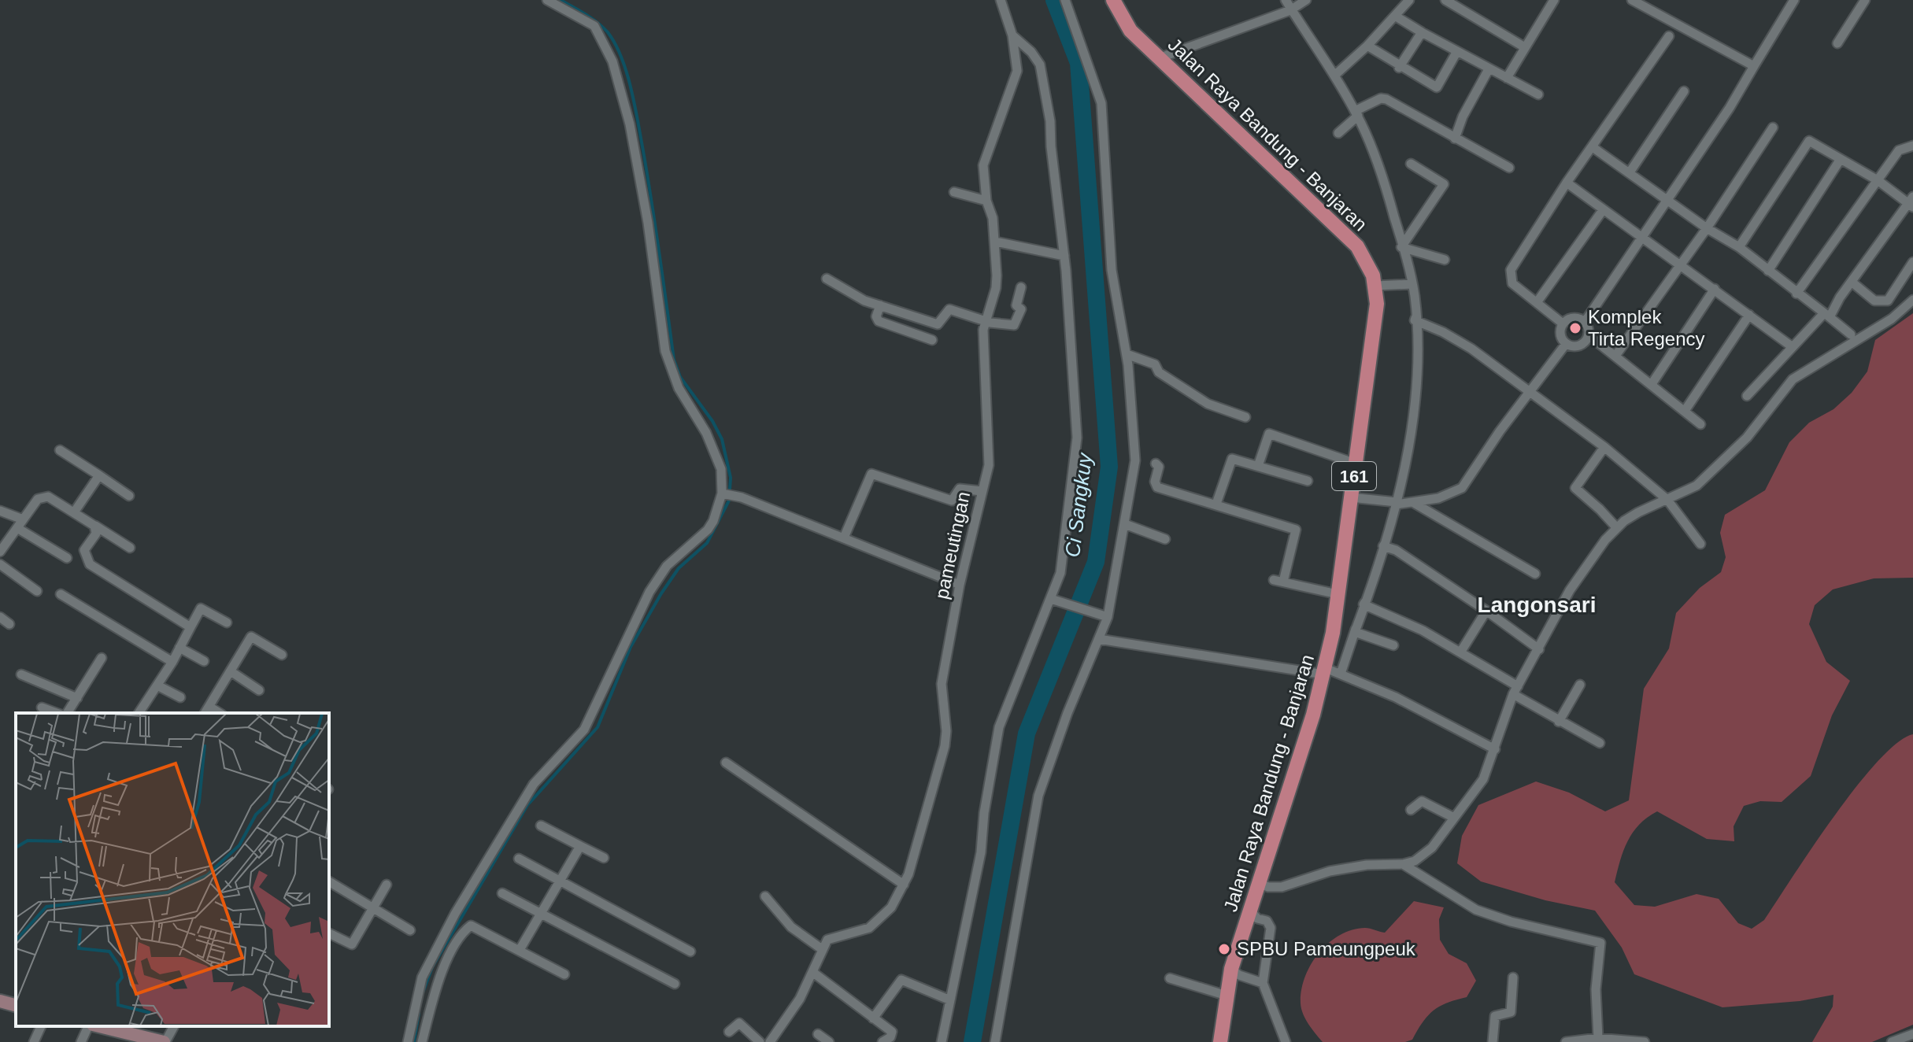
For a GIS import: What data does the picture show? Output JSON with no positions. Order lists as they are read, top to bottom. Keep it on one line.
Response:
{"streets":{"main road":["Jalan Raya Bandung - Banjaran","161"],"street":["pameutingan"]},"districts":["Langonsari"],"water":["Ci Sangkuy"],"places":["Komplek Tirta Regency","SPBU Pameungpeuk"]}
